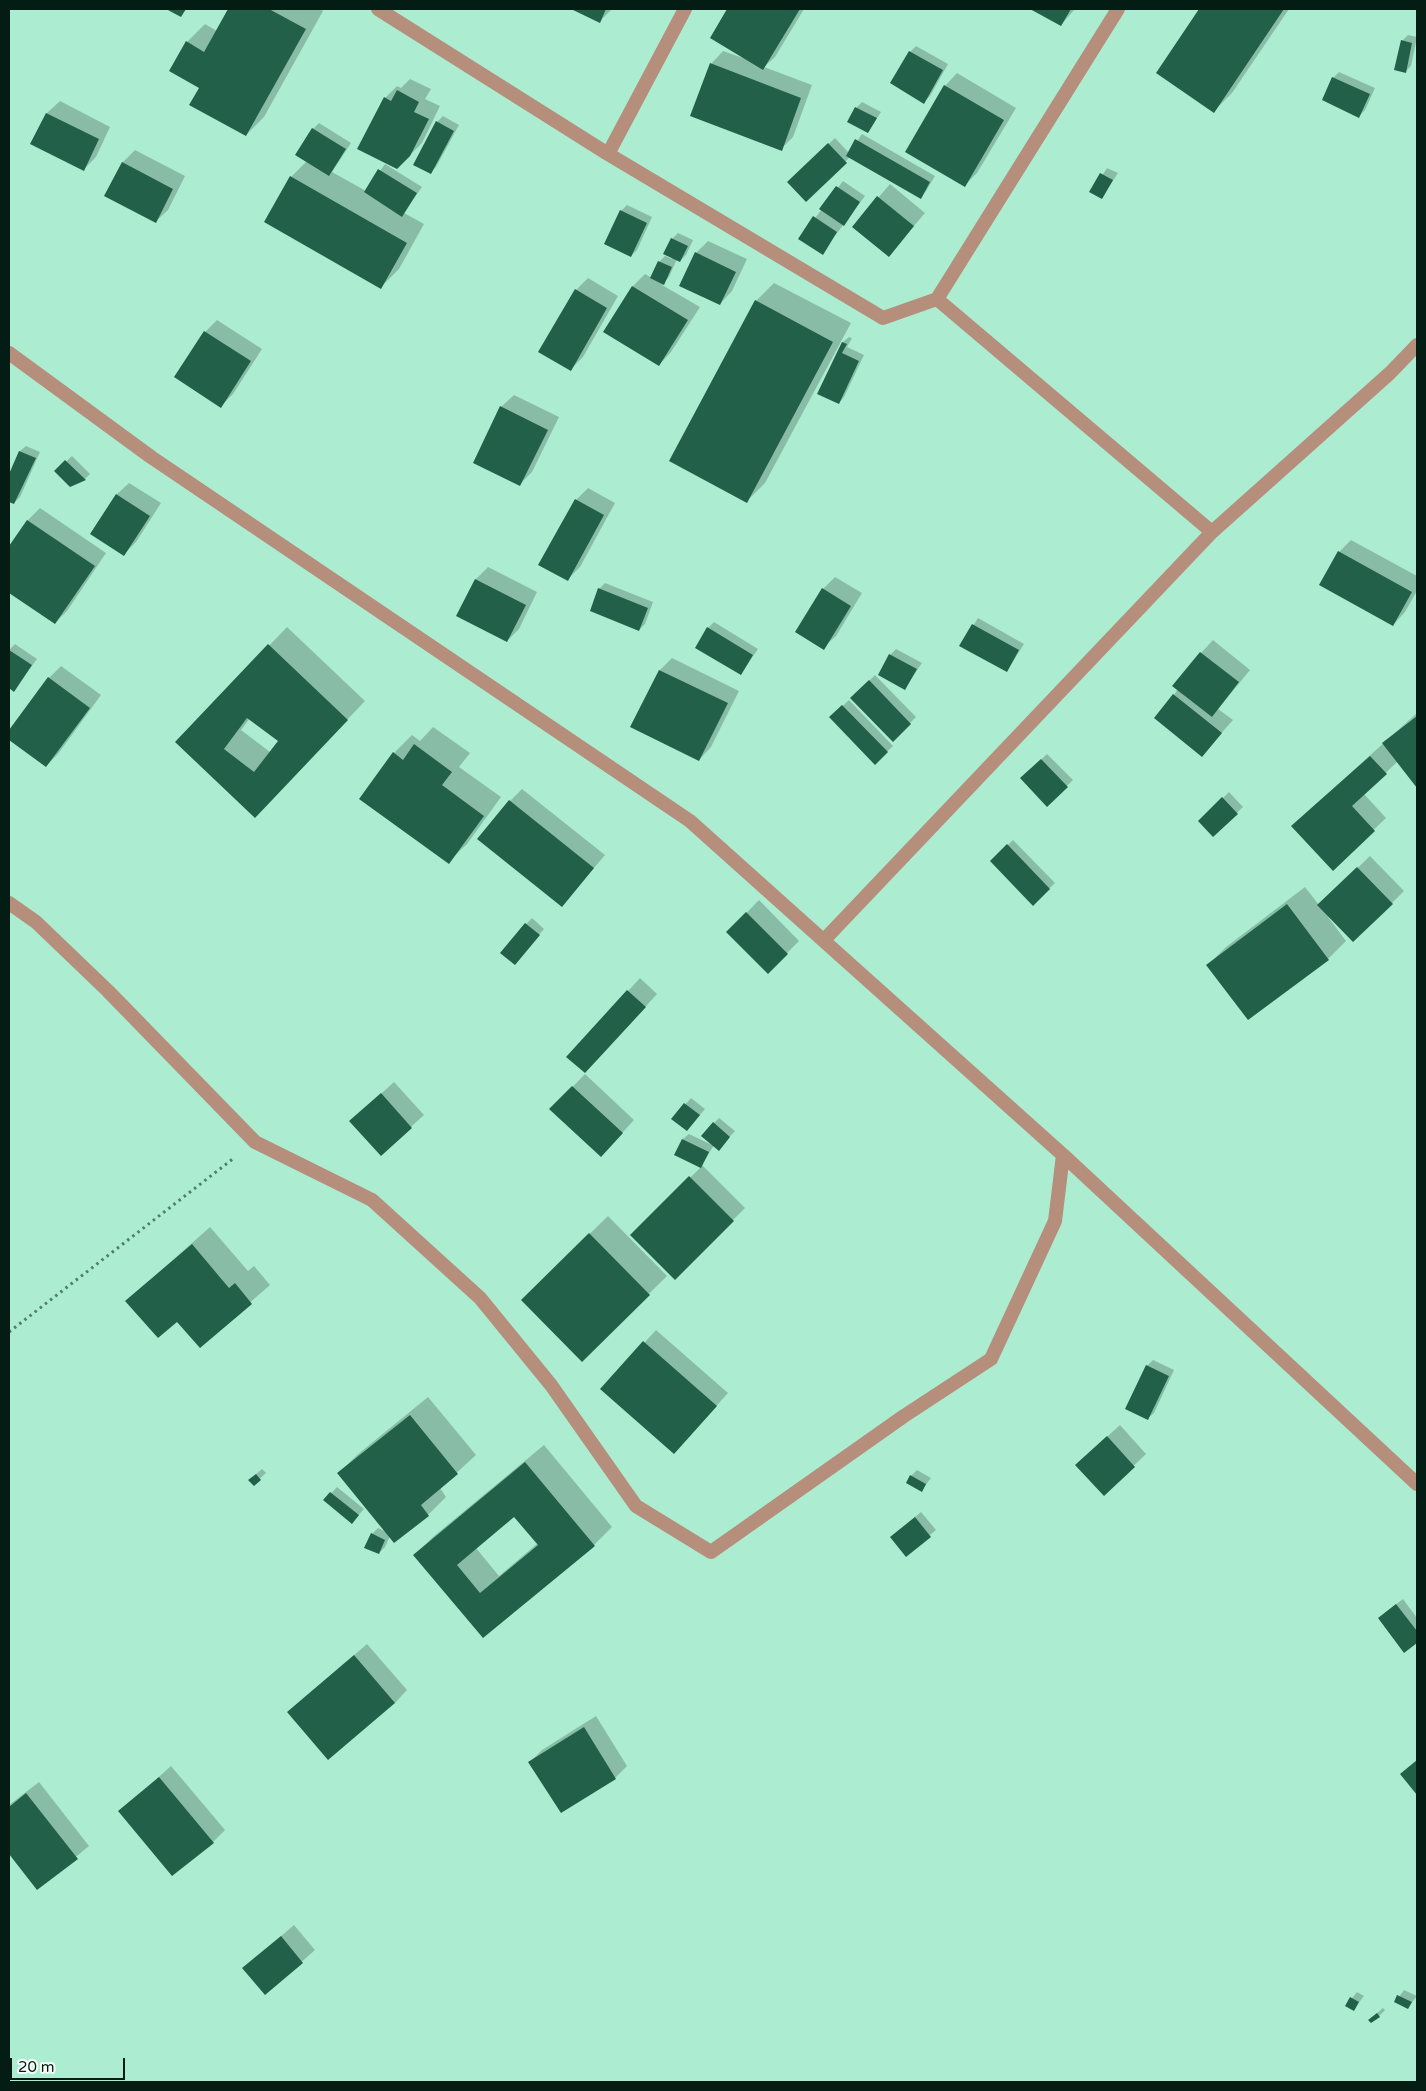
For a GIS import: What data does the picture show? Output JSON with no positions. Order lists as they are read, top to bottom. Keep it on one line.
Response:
{"scale_bar":"20 m"}
